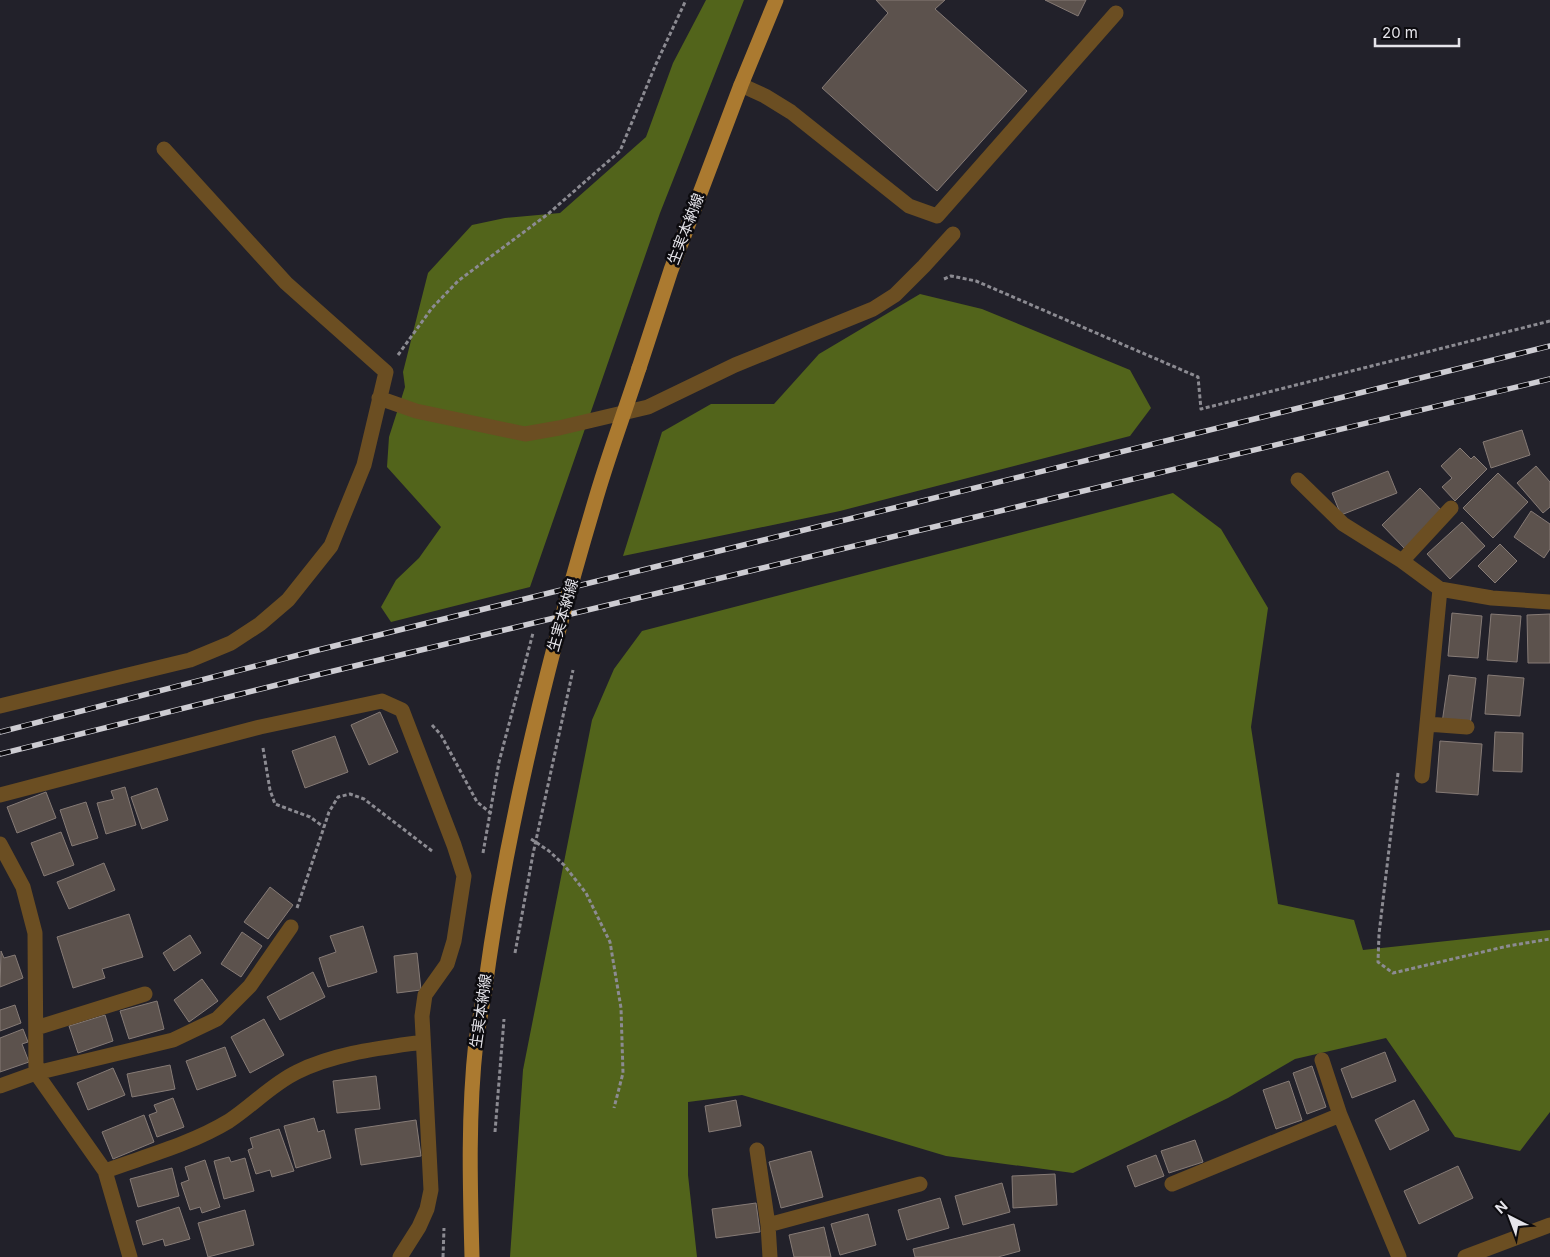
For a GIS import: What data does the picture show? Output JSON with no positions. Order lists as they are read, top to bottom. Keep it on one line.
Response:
{"streets":{"main road":["生実本納線"]},"scale_bar":"20 m","north":"top left"}
